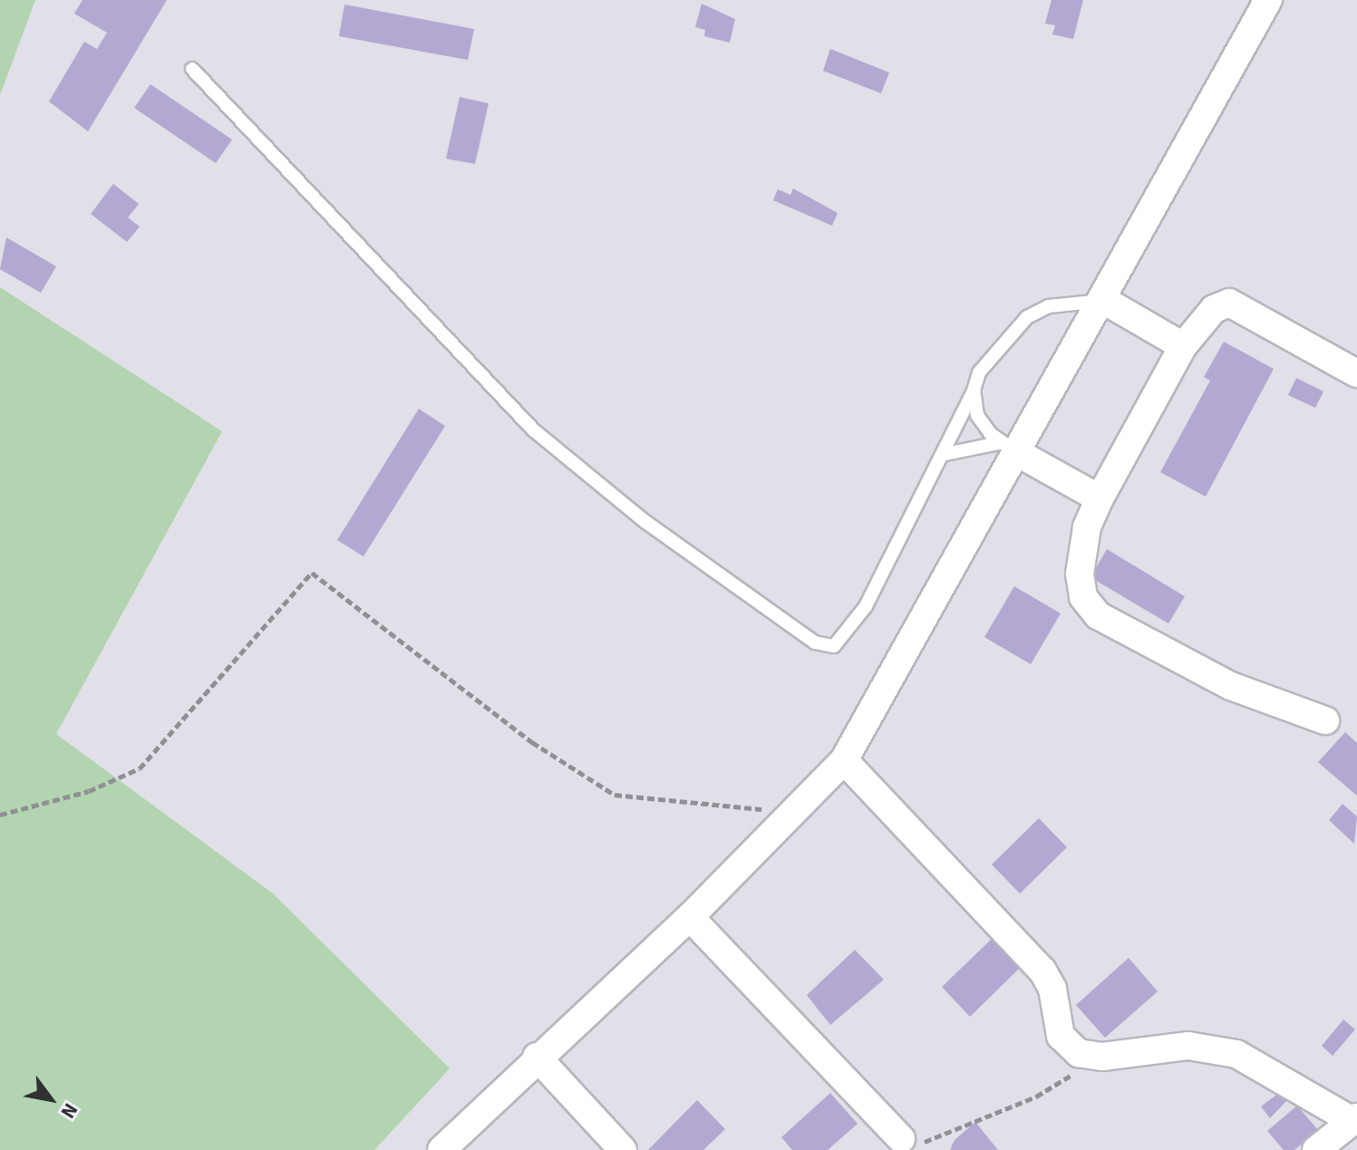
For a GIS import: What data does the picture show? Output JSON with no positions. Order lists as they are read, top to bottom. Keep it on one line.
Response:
{"north":"bottom right"}
